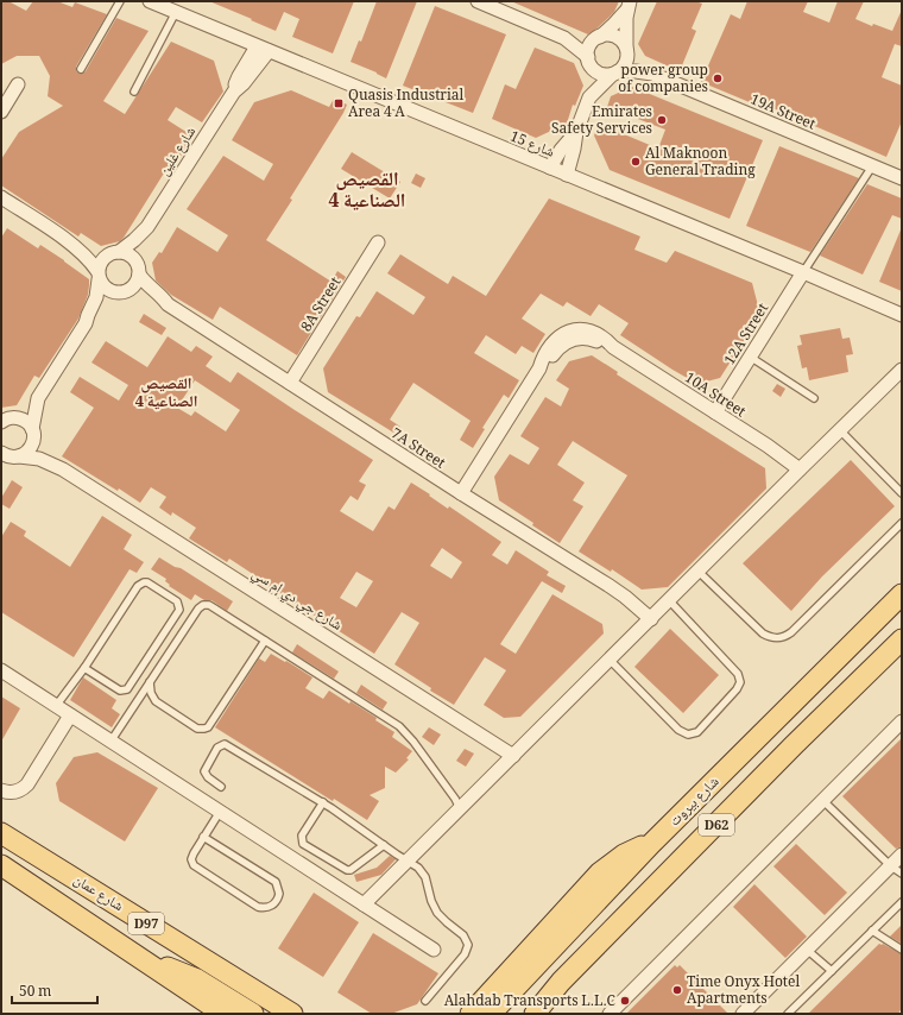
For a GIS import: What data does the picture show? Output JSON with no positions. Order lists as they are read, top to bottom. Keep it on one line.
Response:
{"streets":{"main road":["شارع بيروت","D62","شارع عمان","D97"],"street":["19A Street","شارع 15","شارع غلين","8A Street","12A Street","10A Street","7A Street","شارع جي دي إم سي"]},"crossings":[["شارع 15","شارع غلين"],["شارع 15","12A Street"],["شارع غلين","شارع جي دي إم سي"],["8A Street","7A Street"],["12A Street","10A Street"],["10A Street","7A Street"]],"districts":["القصيص الصناعية 4","القصيص الصناعية 4"],"places":{"other":["power group of companies","Emirates Safety Services","Al Maknoon General Trading","Time Onyx Hotel Apartments","Alahdab Transports L.L.C"],"transit":["Quasis Industrial Area 4 A"]},"scale_bar":"50 m"}
